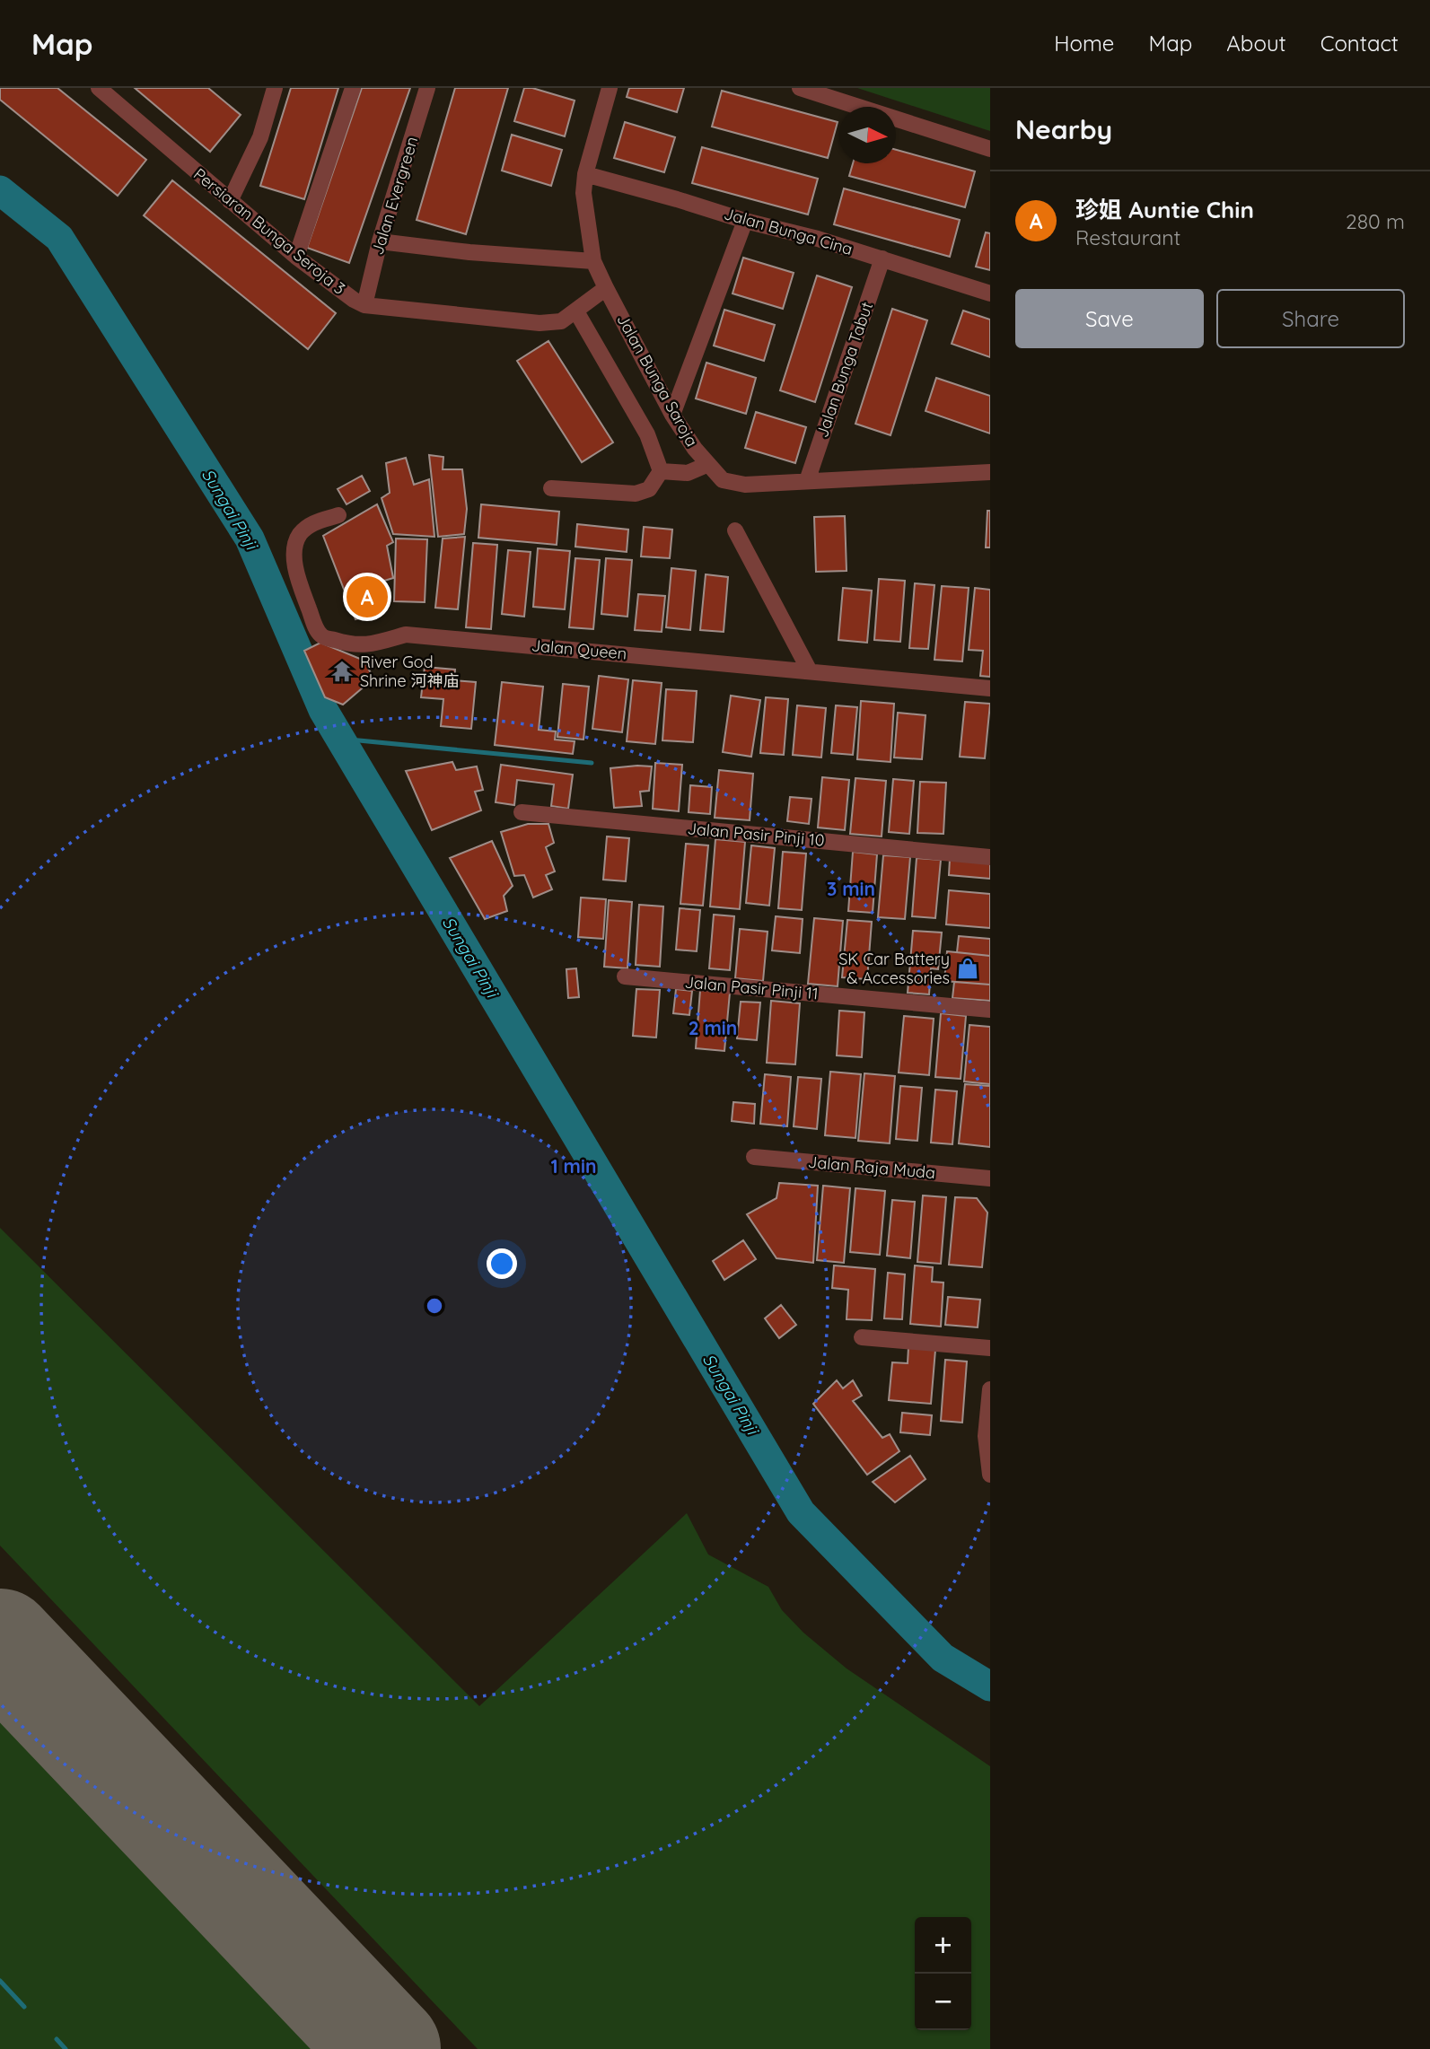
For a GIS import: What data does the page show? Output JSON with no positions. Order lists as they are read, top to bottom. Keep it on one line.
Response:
{"streets":{"street":["Jalan Evergreen","Persiaran Bunga Seroja 3","Jalan Bunga Cina","Jalan Bunga Tabut","Jalan Bunga Saroja","Jalan Queen","Jalan Pasir Pinji 10","Jalan Pasir Pinji 11","Jalan Raja Muda"]},"crossings":[["Jalan Evergreen","Persiaran Bunga Seroja 3"],["Persiaran Bunga Seroja 3","Jalan Bunga Saroja"],["Jalan Bunga Cina","Jalan Bunga Tabut"],["Jalan Bunga Cina","Jalan Bunga Saroja"],["Jalan Bunga Tabut","Jalan Bunga Saroja"]],"water":["Sungai Pinji"],"places":{"temple":["River God Shrine 河神庙"],"shop":["SK Car Battery & Accessories"]},"north":"right","page":{"header":"Map","nav":["Home","Map","About","Contact"],"heading":"Nearby","list":[{"mark":"A","name":"珍姐 Auntie Chin","note":"Restaurant","value":"280 m"}],"buttons":["Save","Share"],"pins":"A","map_buttons":["+","−"]},"rings":["3 min","2 min","1 min"]}
